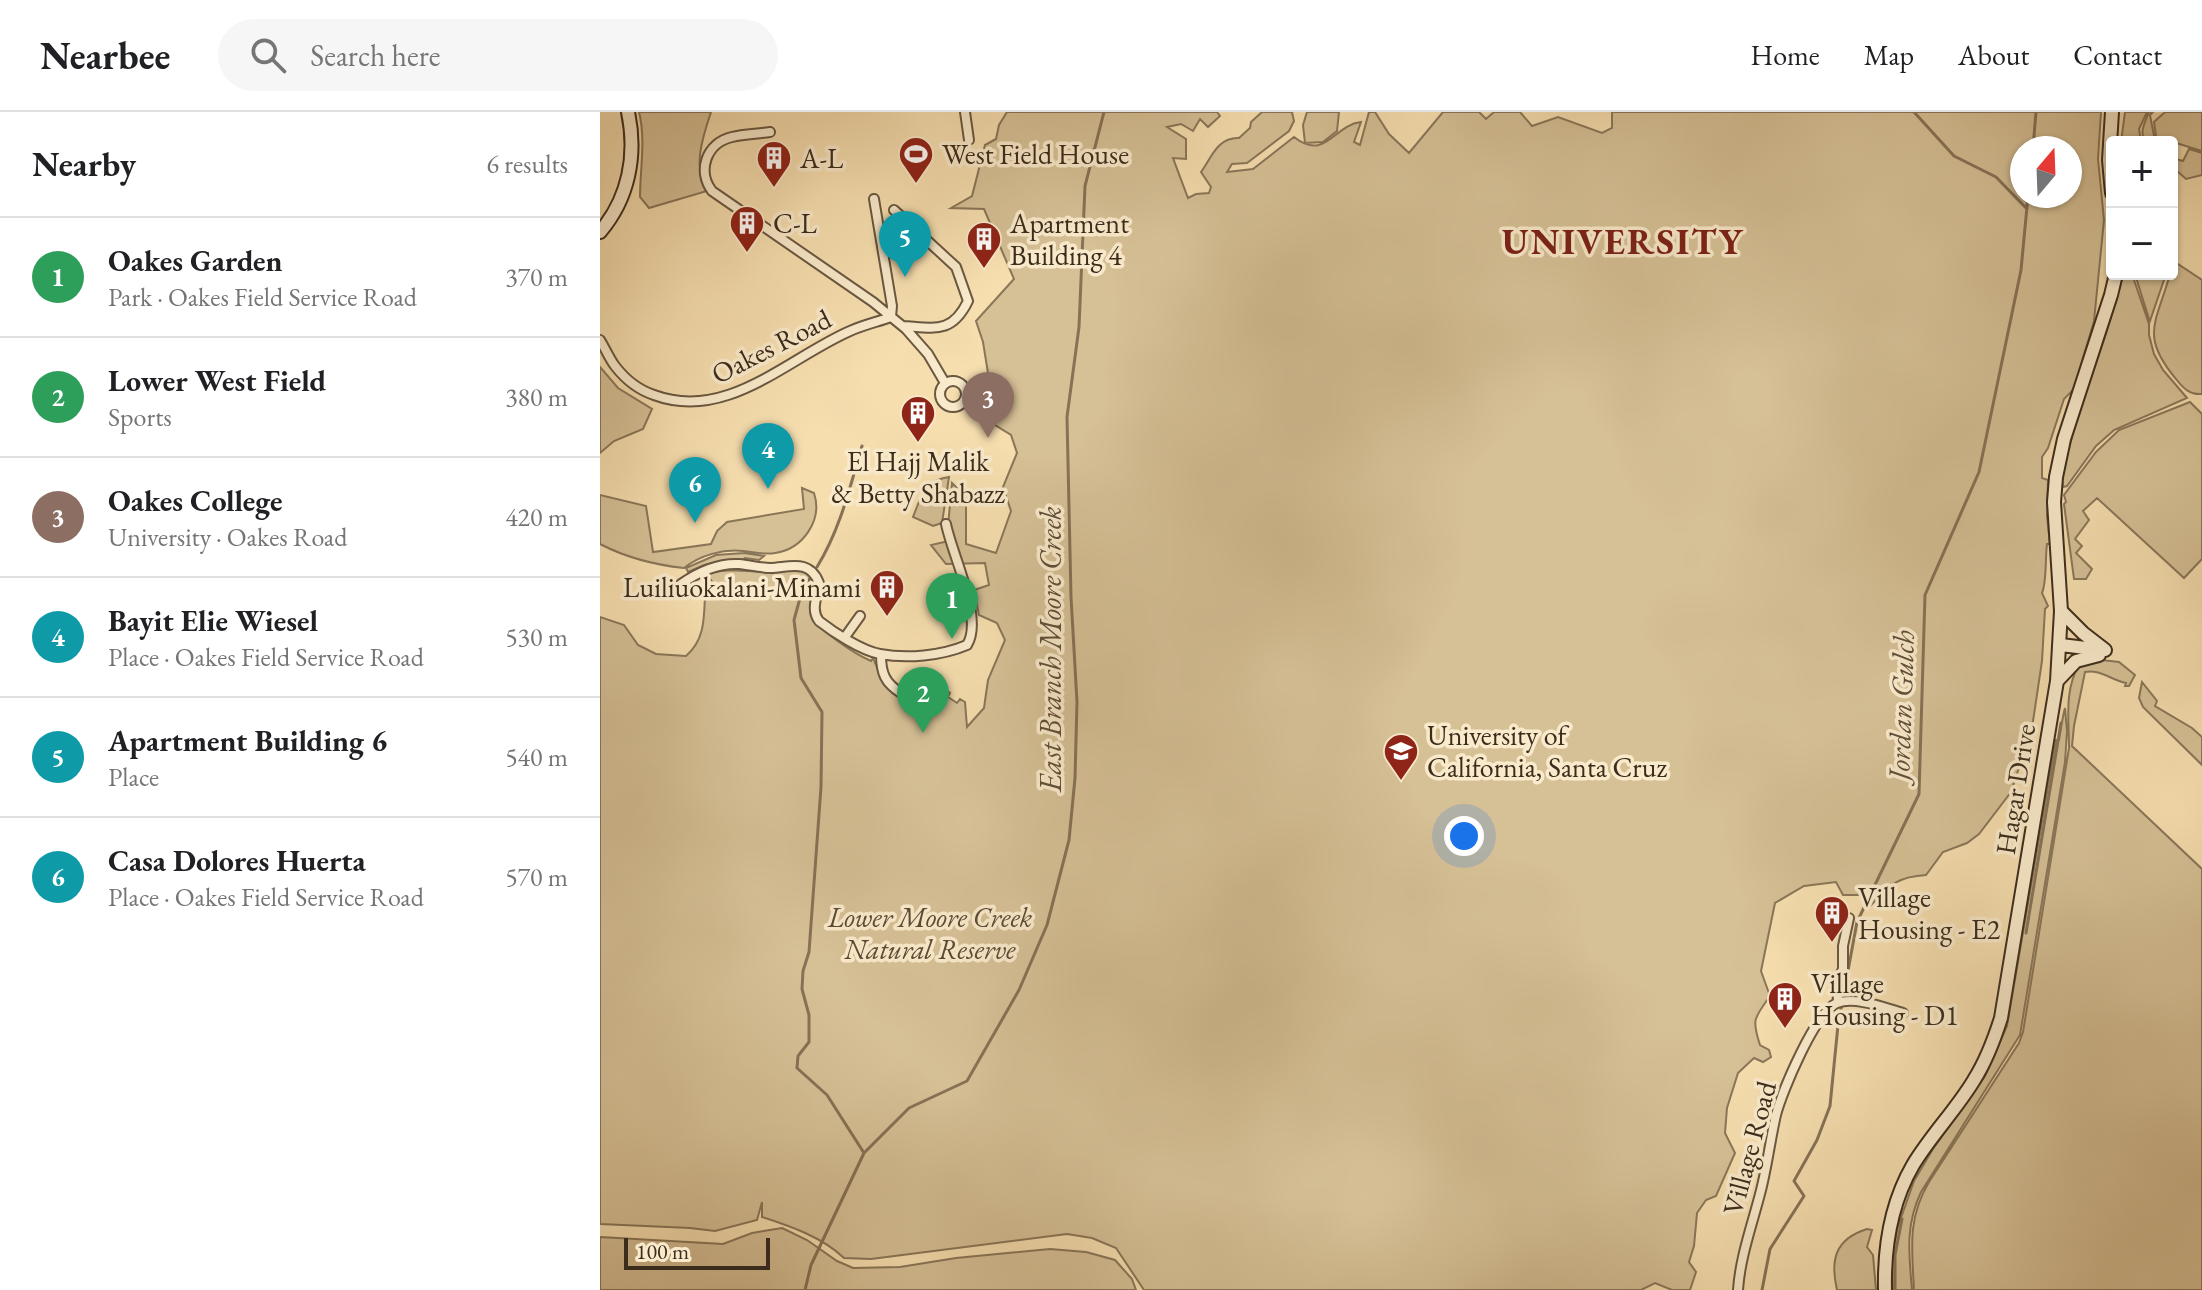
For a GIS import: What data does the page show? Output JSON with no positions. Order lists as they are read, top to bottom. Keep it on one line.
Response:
{"streets":{"main road":["Hagar Drive"],"street":["Oakes Road","Village Road"]},"districts":["UNIVERSITY"],"water":["East Branch Moore Creek","Jordan Gulch"],"parks":["Lower Moore Creek Natural Reserve"],"places":{"sports":["West Field House"],"building":["A-L","C-L","Apartment Building 4","El Hajj Malik & Betty Shabazz","Luiliuokalani-Minami","Village Housing - E2","Village Housing - D1"],"school or university":["University of California, Santa Cruz"]},"scale_bar":"100 m","north":"top","page":{"header":"Nearbee","search":"Search here","nav":["Home","Map","About","Contact"],"heading":["Nearby","6 results"],"map_buttons":["+","−"],"pins":["5","3","4","6","1","2"],"list":[{"mark":"1","name":"Oakes Garden","note":"Park · Oakes Field Service Road","value":"370 m"},{"mark":"2","name":"Lower West Field","note":"Sports","value":"380 m"},{"mark":"3","name":"Oakes College","note":"University · Oakes Road","value":"420 m"},{"mark":"4","name":"Bayit Elie Wiesel","note":"Place · Oakes Field Service Road","value":"530 m"},{"mark":"5","name":"Apartment Building 6","note":"Place","value":"540 m"},{"mark":"6","name":"Casa Dolores Huerta","note":"Place · Oakes Field Service Road","value":"570 m"}],"scale":"100 m"}}
